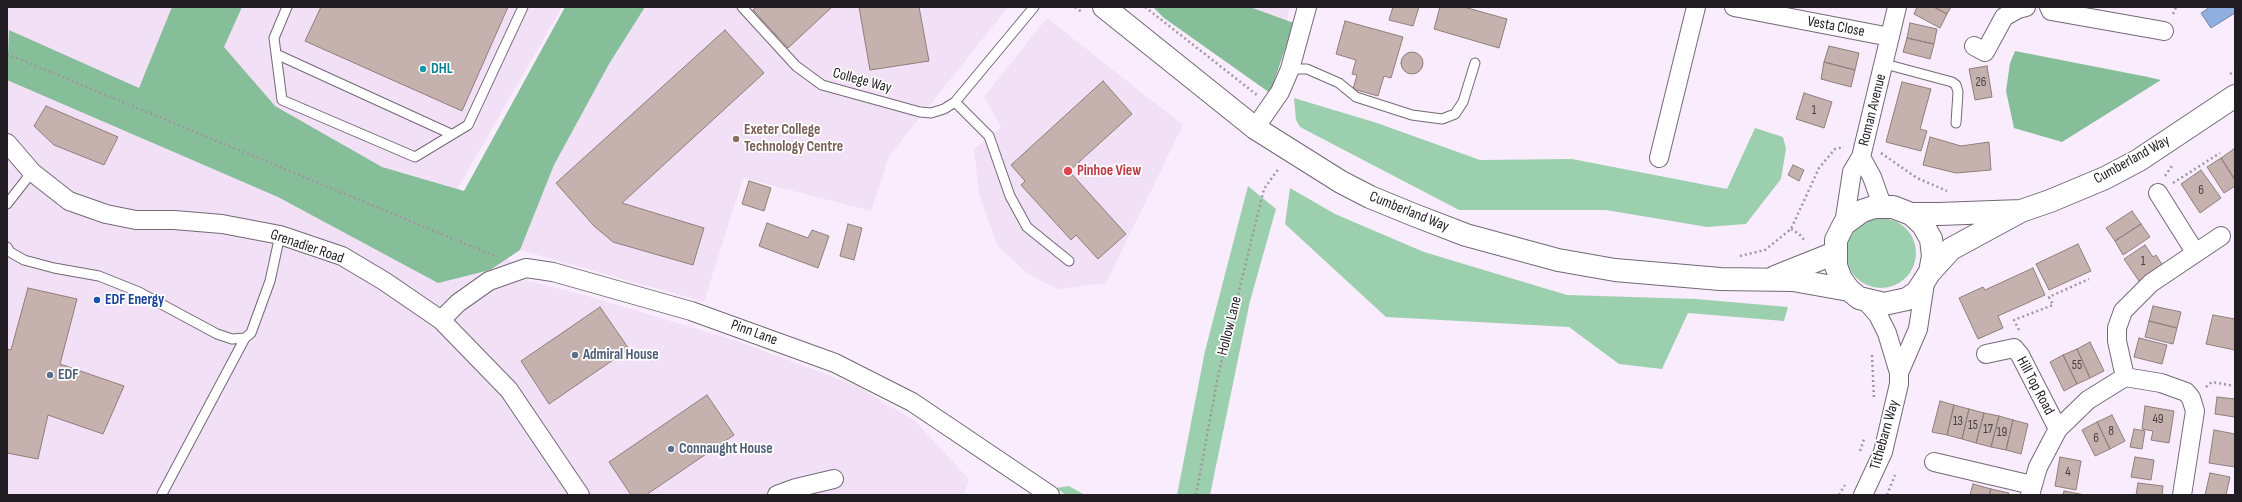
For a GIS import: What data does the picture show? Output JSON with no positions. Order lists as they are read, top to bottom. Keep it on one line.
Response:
{"streets":{"main road":["Cumberland Way"],"street":["Vesta Close","Roman Avenue","Grenadier Road","Pinn Lane","Hill Top Road","Tithebarn Way"],"lane":["College Way"],"path":["Hollow Lane"]},"crossings":[["Vesta Close","Roman Avenue"],["Roman Avenue","Cumberland Way"],["Roman Avenue","Tithebarn Way"],["Cumberland Way","Tithebarn Way"],["Grenadier Road","Pinn Lane"]],"places":["DHL","Exeter College Technology Centre","Pinhoe View","EDF Energy","Admiral House","EDF","Connaught House"],"house_numbers":["26","1","6","1","55","49","13","15","17","8","19","6","4"]}
